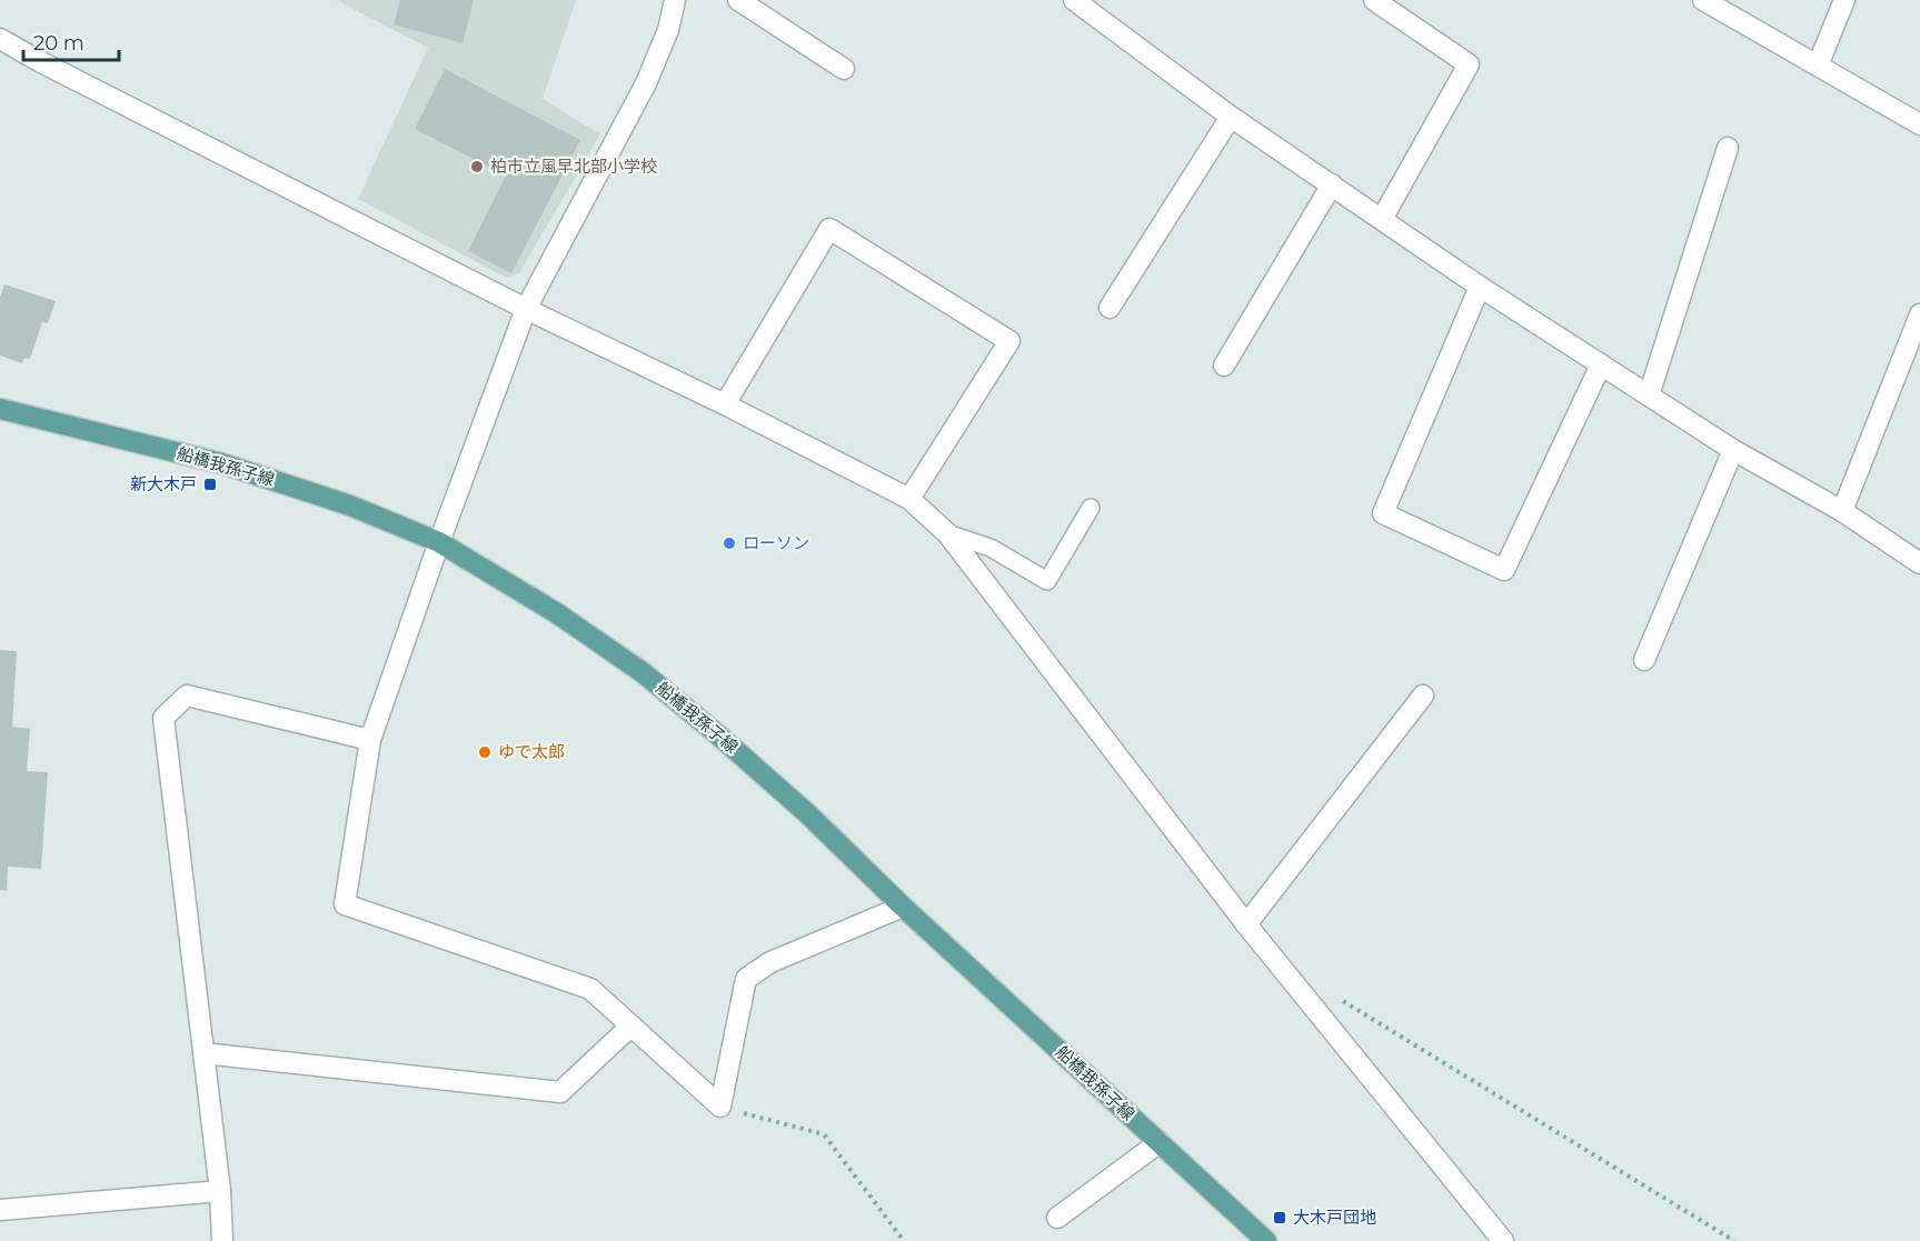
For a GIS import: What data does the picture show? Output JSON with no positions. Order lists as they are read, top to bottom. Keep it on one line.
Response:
{"streets":{"main road":["船橋我孫子線"]},"places":{"other":["柏市立風早北部小学校","ローソン","ゆで太郎"],"transit":["新大木戸","大木戸団地"]},"scale_bar":"20 m"}
